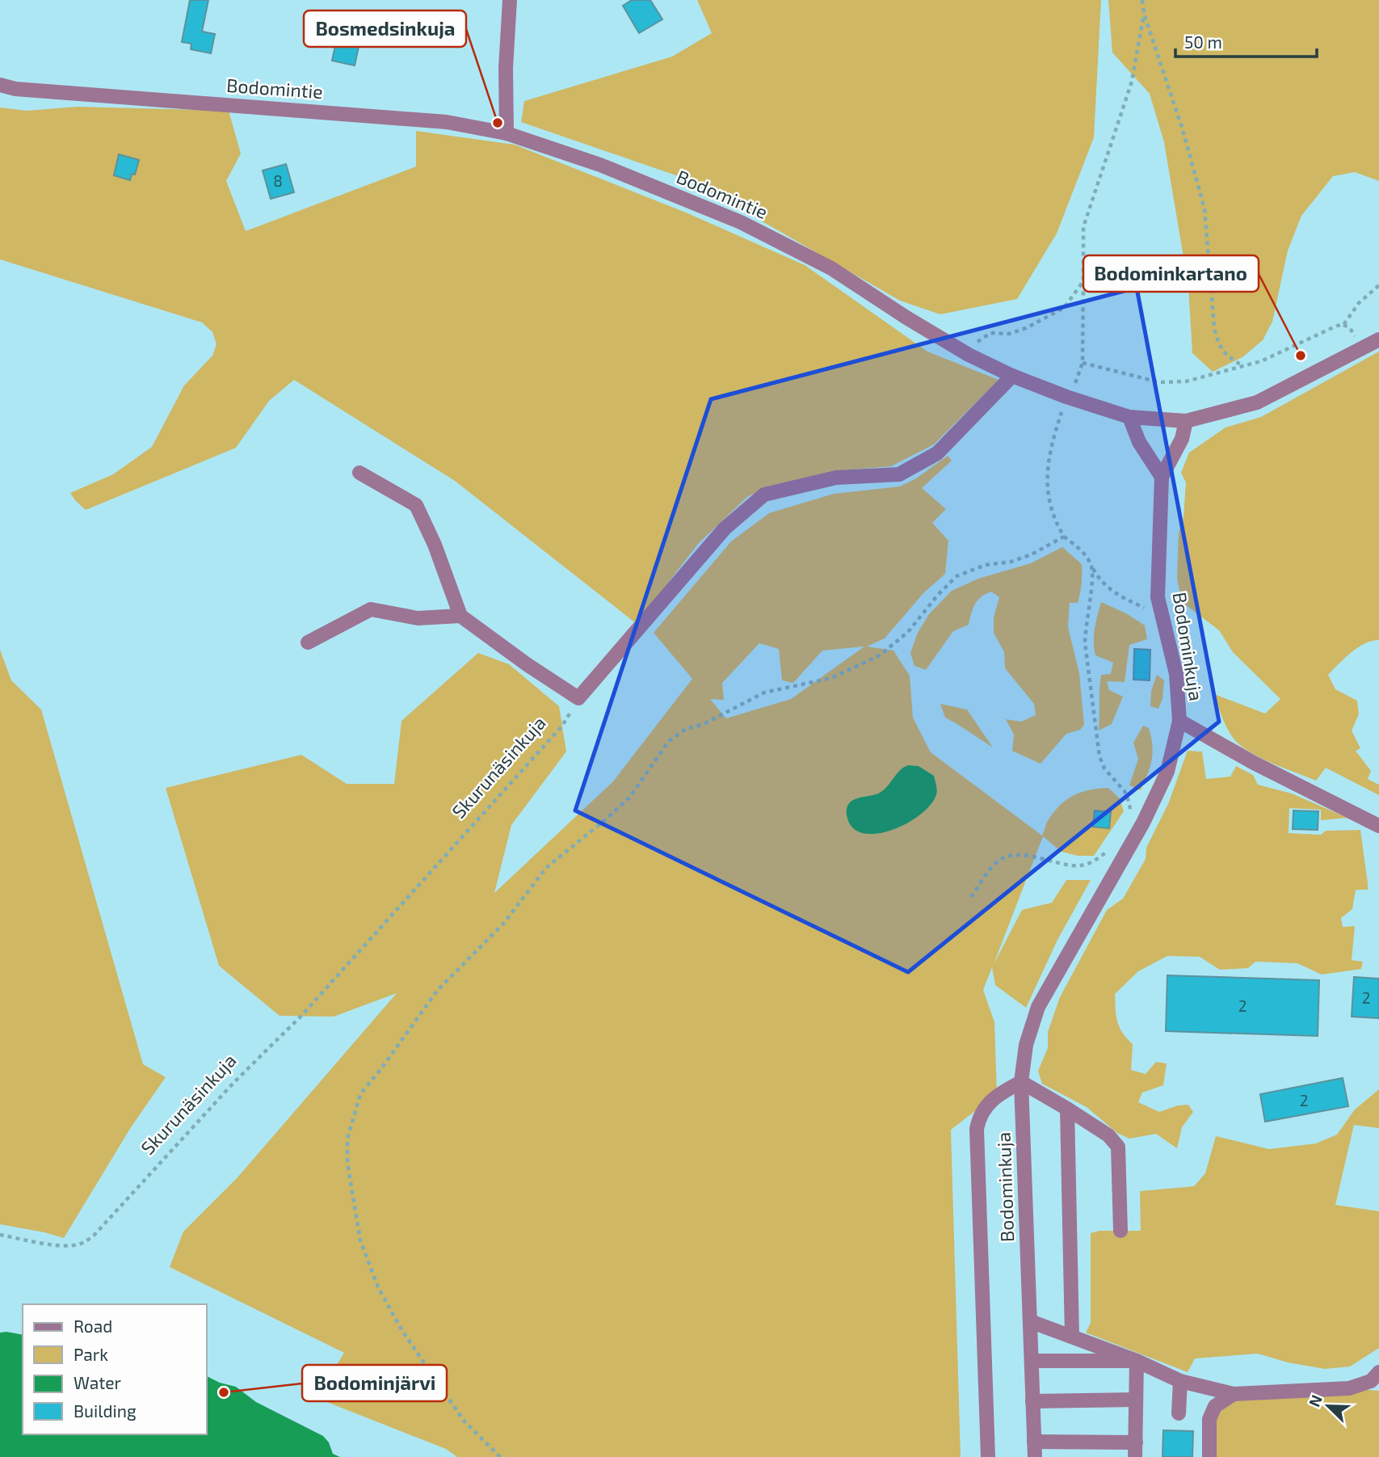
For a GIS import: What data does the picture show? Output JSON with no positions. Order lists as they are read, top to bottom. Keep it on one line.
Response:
{"streets":{"street":["Bodomintie","Bodominkuja"],"path":["Skurunäsinkuja"]},"crossings":[["Bodomintie","Bodominkuja"]],"places":["Bosmedsinkuja","Bodominkartano","Bodominjärvi"],"house_numbers":["8","2","2","2"],"legend":["Road","Park","Water","Building"],"scale_bar":"50 m","north":"top left"}
